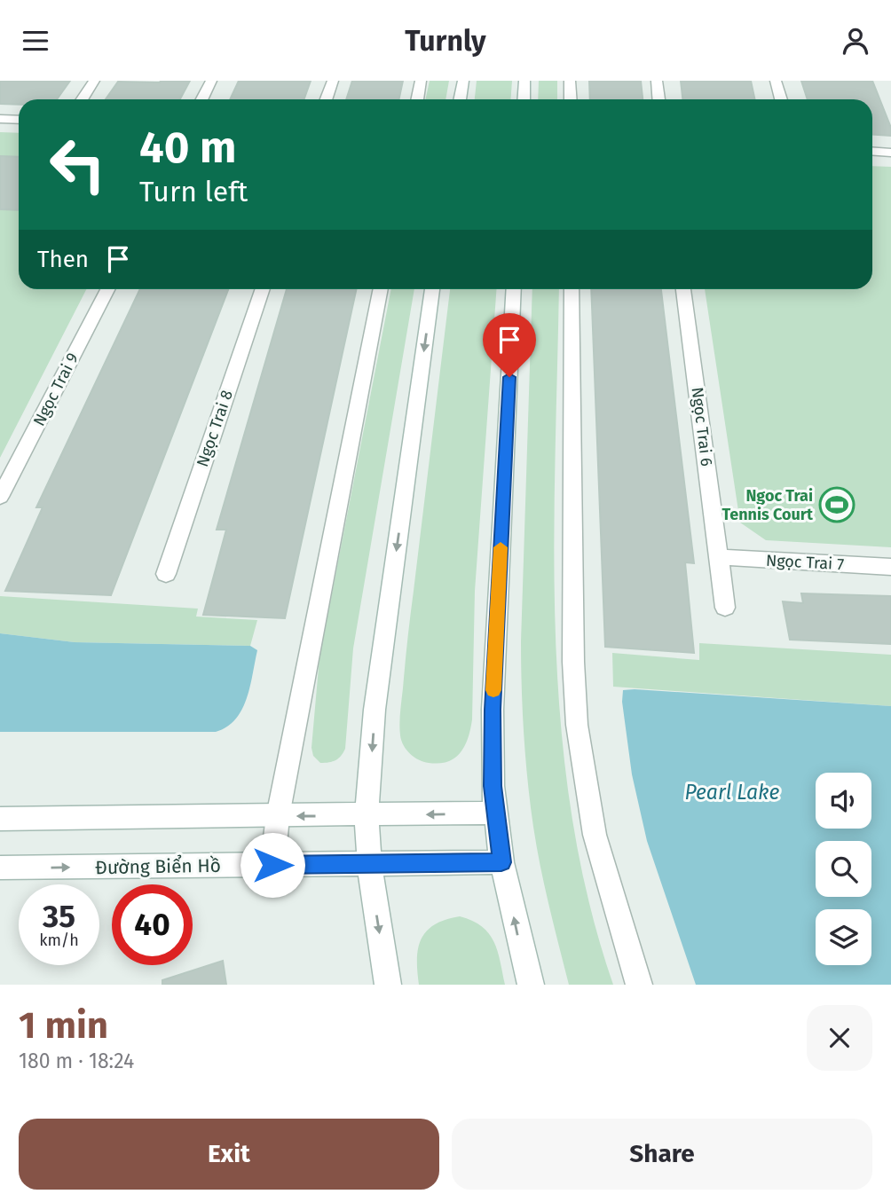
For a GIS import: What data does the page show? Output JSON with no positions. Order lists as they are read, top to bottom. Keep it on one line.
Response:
{"streets":{"street":["Ngọc Trai 9","Ngọc Trai 6","Ngọc Trai 8","Ngọc Trai 7","Đường Biển Hồ"]},"crossings":[["Ngọc Trai 6","Ngọc Trai 7"]],"water":["Pearl Lake"],"places":{"sports":["Ngoc Trai Tennis Court"]},"page":{"header":"Turnly","turn":["40 m","Turn left"],"then":"Then","speed":"35 km/h","limit":"40","heading":["1 min","180 m · 18:24"],"buttons":["Exit","Share"]}}
